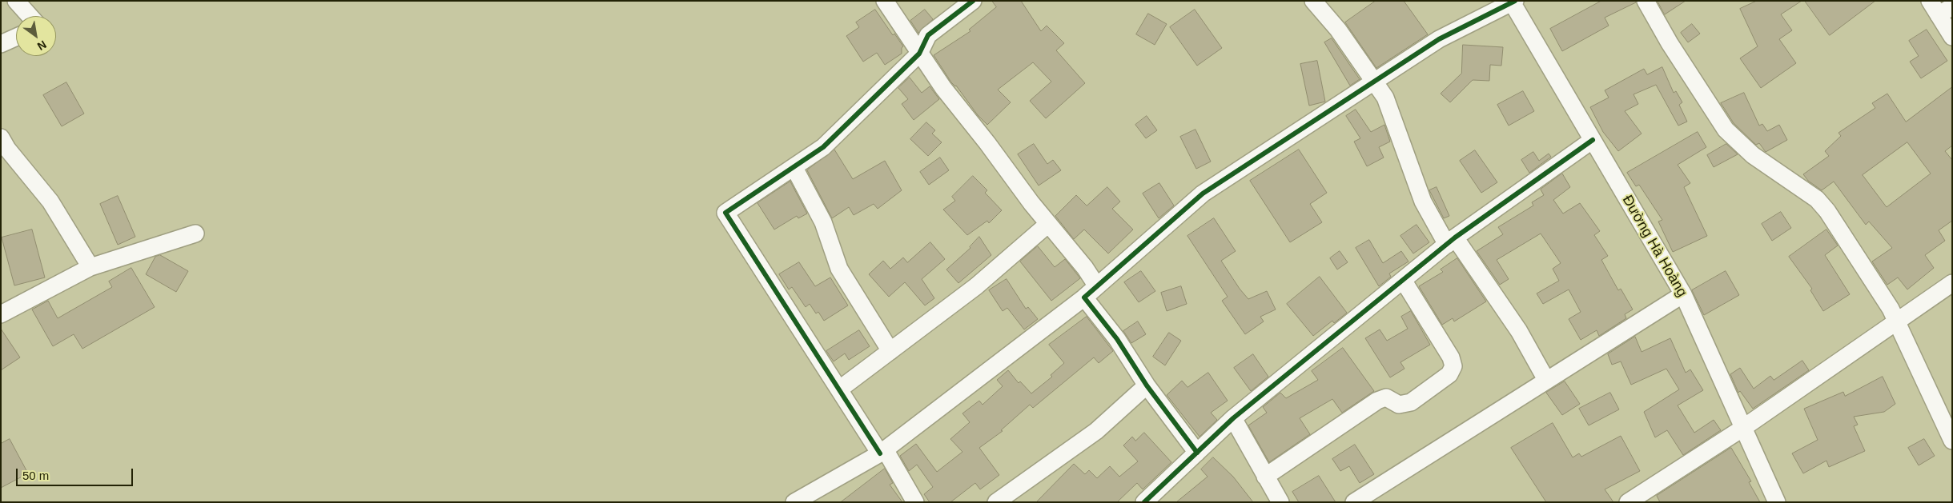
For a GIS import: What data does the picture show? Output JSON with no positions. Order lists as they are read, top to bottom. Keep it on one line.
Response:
{"streets":{"street":["Đường Hà Hoàng"]},"scale_bar":"50 m","north":"bottom right"}
